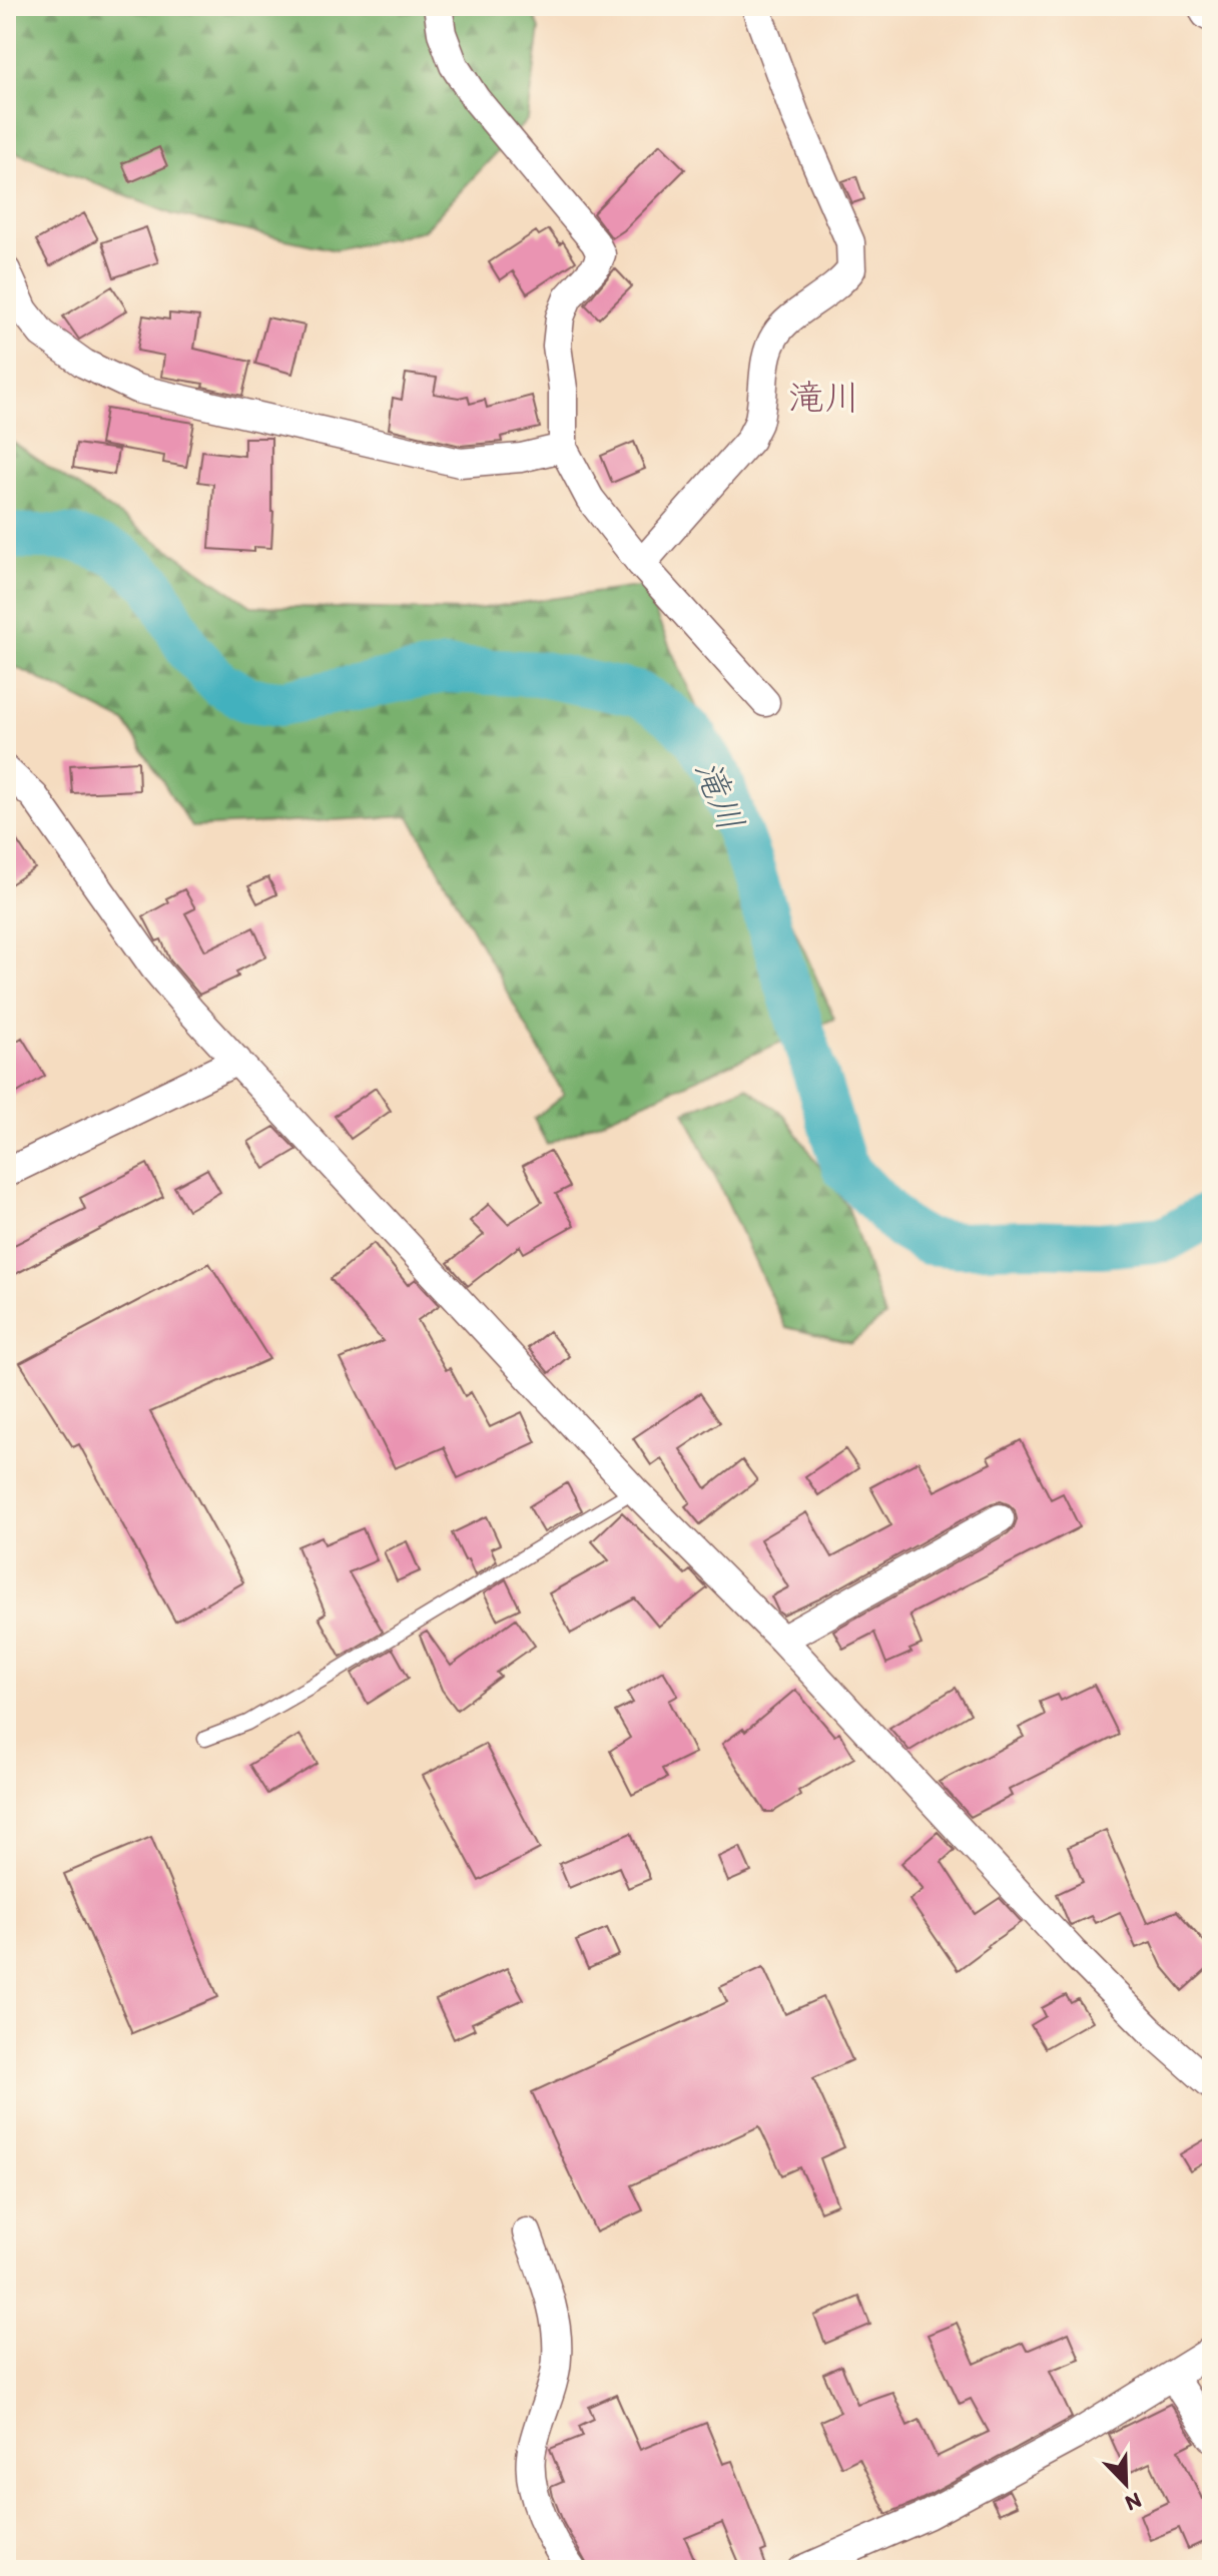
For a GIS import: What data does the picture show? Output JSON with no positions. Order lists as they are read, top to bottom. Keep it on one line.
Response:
{"districts":["滝川"],"water":["滝川"],"north":"bottom right"}
